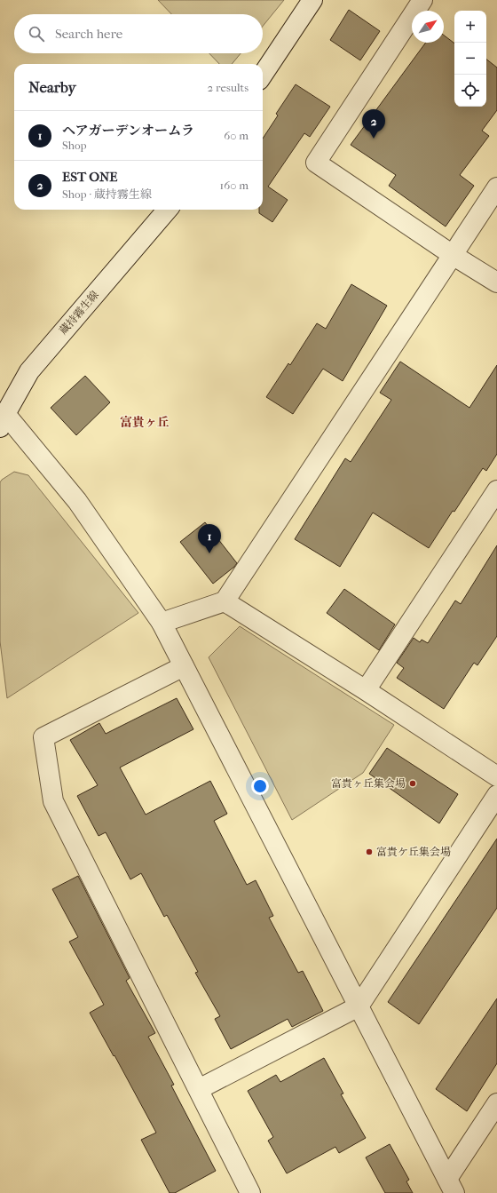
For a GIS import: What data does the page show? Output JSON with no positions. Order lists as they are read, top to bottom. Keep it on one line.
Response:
{"streets":{"street":["蔵持霧生線"]},"districts":["富貴ヶ丘"],"places":["富貴ヶ丘集会場","富貴ケ丘集会場"],"north":"top right","page":{"map_buttons":["+","−"],"search":"Search here","heading":["Nearby","2 results"],"pins":["2","1"],"list":[{"mark":"1","name":"ヘアガーデンオームラ","note":"Shop","value":"60 m"},{"mark":"2","name":"EST ONE","note":"Shop · 蔵持霧生線","value":"160 m"}]}}
